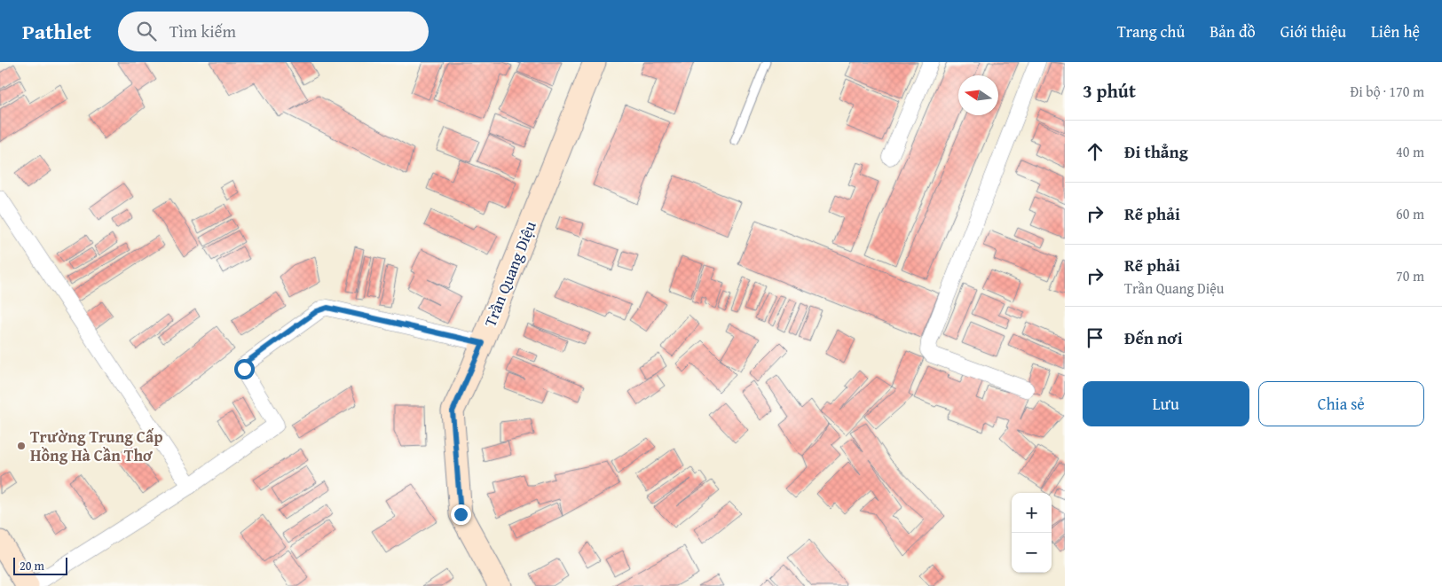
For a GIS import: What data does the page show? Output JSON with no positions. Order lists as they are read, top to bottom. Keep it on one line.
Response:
{"streets":{"street":["Trần Quang Diệu"]},"places":["Trường Trung Cấp Hồng Hà Cần Thơ"],"scale_bar":"20 m","north":"left","page":{"header":"Pathlet","search":"Tìm kiếm","nav":["Trang chủ","Bản đồ","Giới thiệu","Liên hệ"],"heading":["3 phút","Đi bộ · 170 m"],"list":[["Đi thẳng","40 m"],["Rẽ phải","60 m"],["Rẽ phải","Trần Quang Diệu","70 m"],"Đến nơi"],"buttons":["Lưu","Chia sẻ"],"map_buttons":["+","−"],"scale":"20 m"}}
